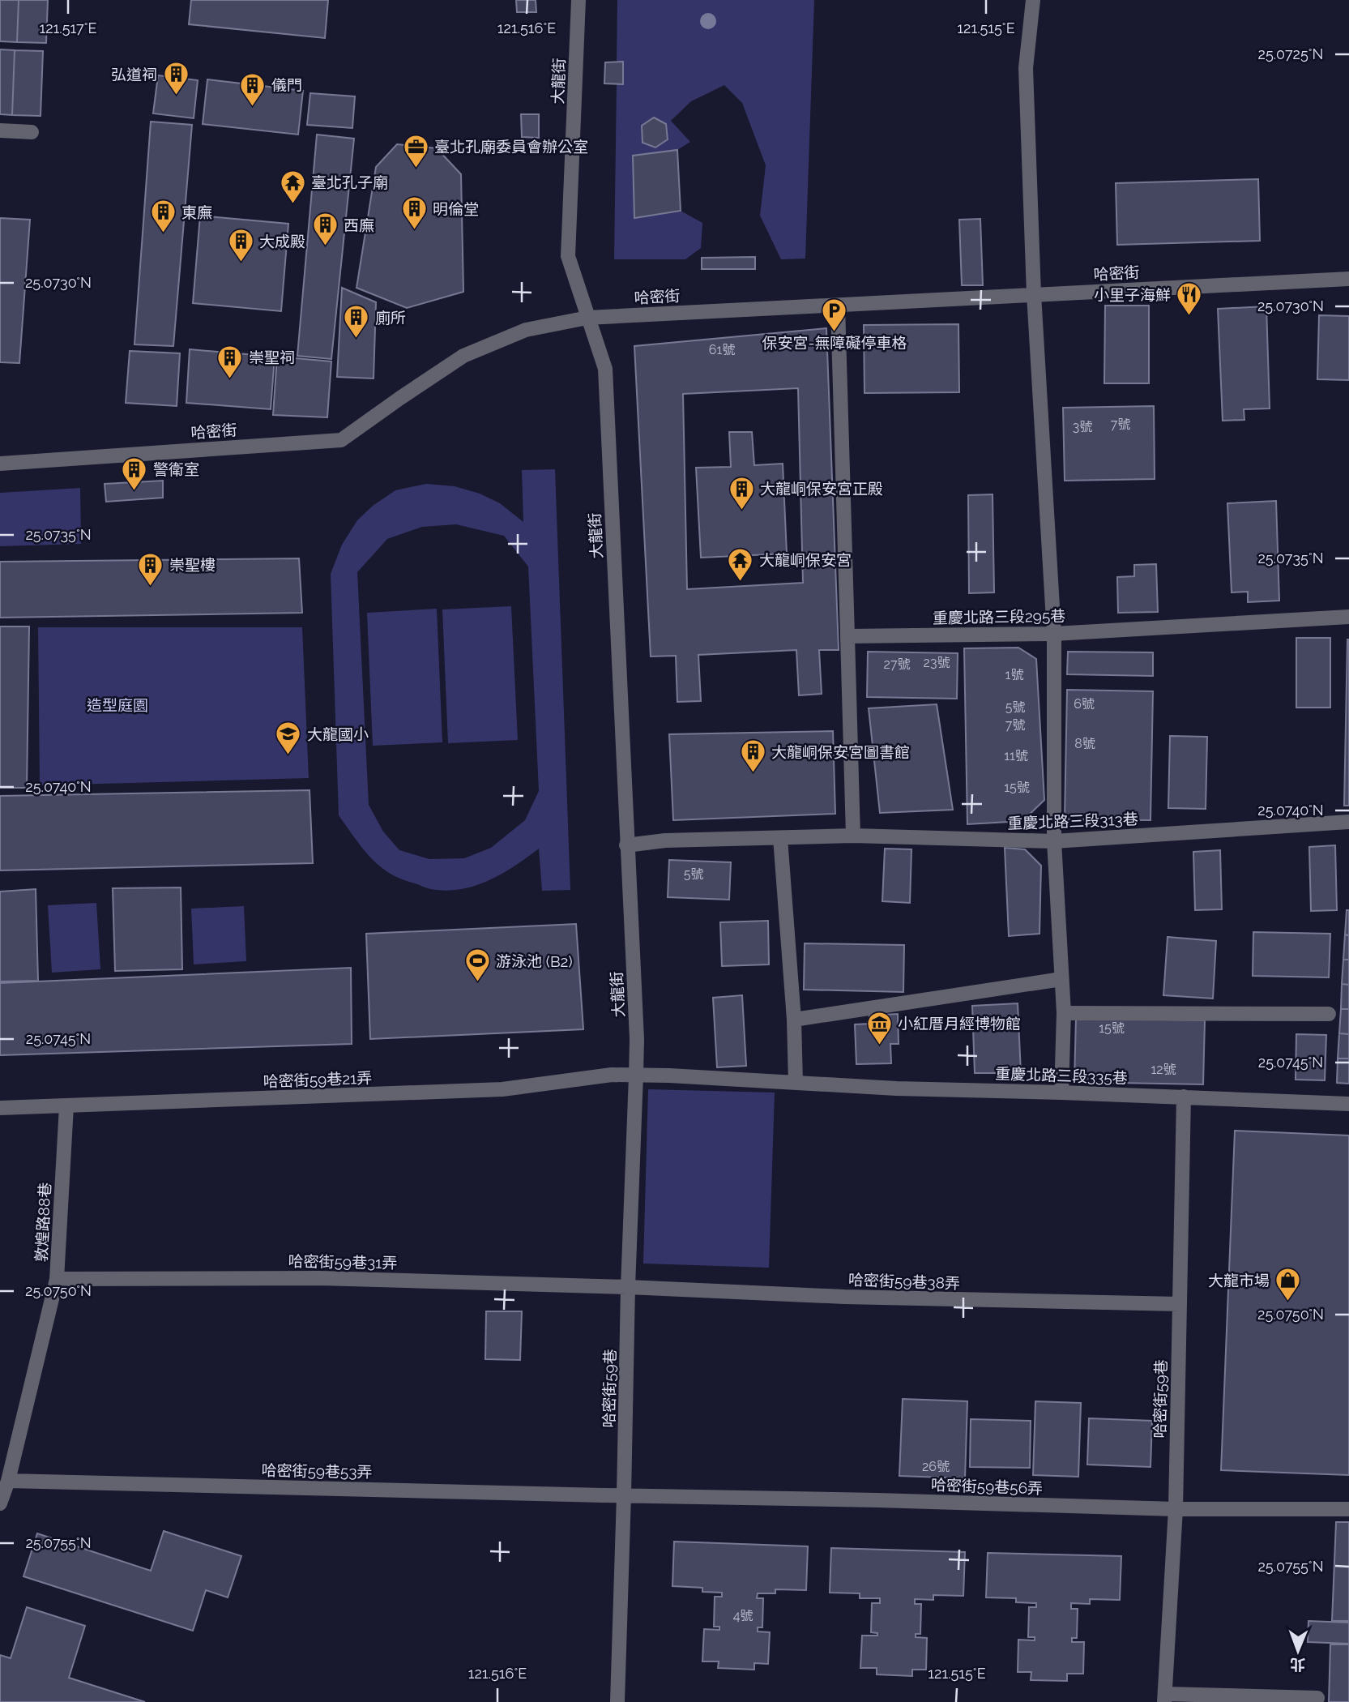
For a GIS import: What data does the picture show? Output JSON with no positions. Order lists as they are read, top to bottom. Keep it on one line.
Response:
{"streets":{"street":["大龍街","哈密街","重慶北路三段295巷","重慶北路三段313巷","重慶北路三段335巷","哈密街59巷21弄","敦煌路88巷","哈密街59巷31弄","哈密街59巷38弄","哈密街59巷","哈密街59巷53弄","哈密街59巷56弄"]},"crossings":[["大龍街","哈密街"],["大龍街","重慶北路三段313巷"],["大龍街","重慶北路三段335巷"],["大龍街","哈密街59巷21弄"],["大龍街","哈密街59巷"],["重慶北路三段335巷","哈密街59巷21弄"],["重慶北路三段335巷","哈密街59巷"],["哈密街59巷21弄","敦煌路88巷"],["哈密街59巷21弄","哈密街59巷"],["敦煌路88巷","哈密街59巷31弄"],["敦煌路88巷","哈密街59巷53弄"],["哈密街59巷31弄","哈密街59巷38弄"],["哈密街59巷31弄","哈密街59巷"],["哈密街59巷38弄","哈密街59巷"],["哈密街59巷","哈密街59巷53弄"],["哈密街59巷","哈密街59巷56弄"],["哈密街59巷53弄","哈密街59巷56弄"]],"parks":["造型庭園"],"places":{"building":["弘道祠","儀門","明倫堂","東廡","西廡","大成殿","廁所","崇聖祠","警衛室","大龍峒保安宮正殿","崇聖樓","大龍峒保安宮圖書館"],"office":["臺北孔廟委員會辦公室"],"temple":["臺北孔子廟","大龍峒保安宮"],"restaurant":["小里子海鮮"],"parking":["保安宮-無障礙停車格"],"school or university":["大龍國小"],"sports":["游泳池 (B2)"],"museum":["小紅厝月經博物館"],"shop":["大龍市場"]},"house_numbers":["61號","7號","3號","23號","27號","1號","6號","5號","7號","8號","11號","15號","5號","15號","12號","26號","4號"],"north":"bottom","coordinates":["121.517°E","121.516°E","121.515°E","25.0725°N","25.0730°N","25.0735°N","25.0740°N","25.0745°N","25.0750°N","25.0755°N"]}
